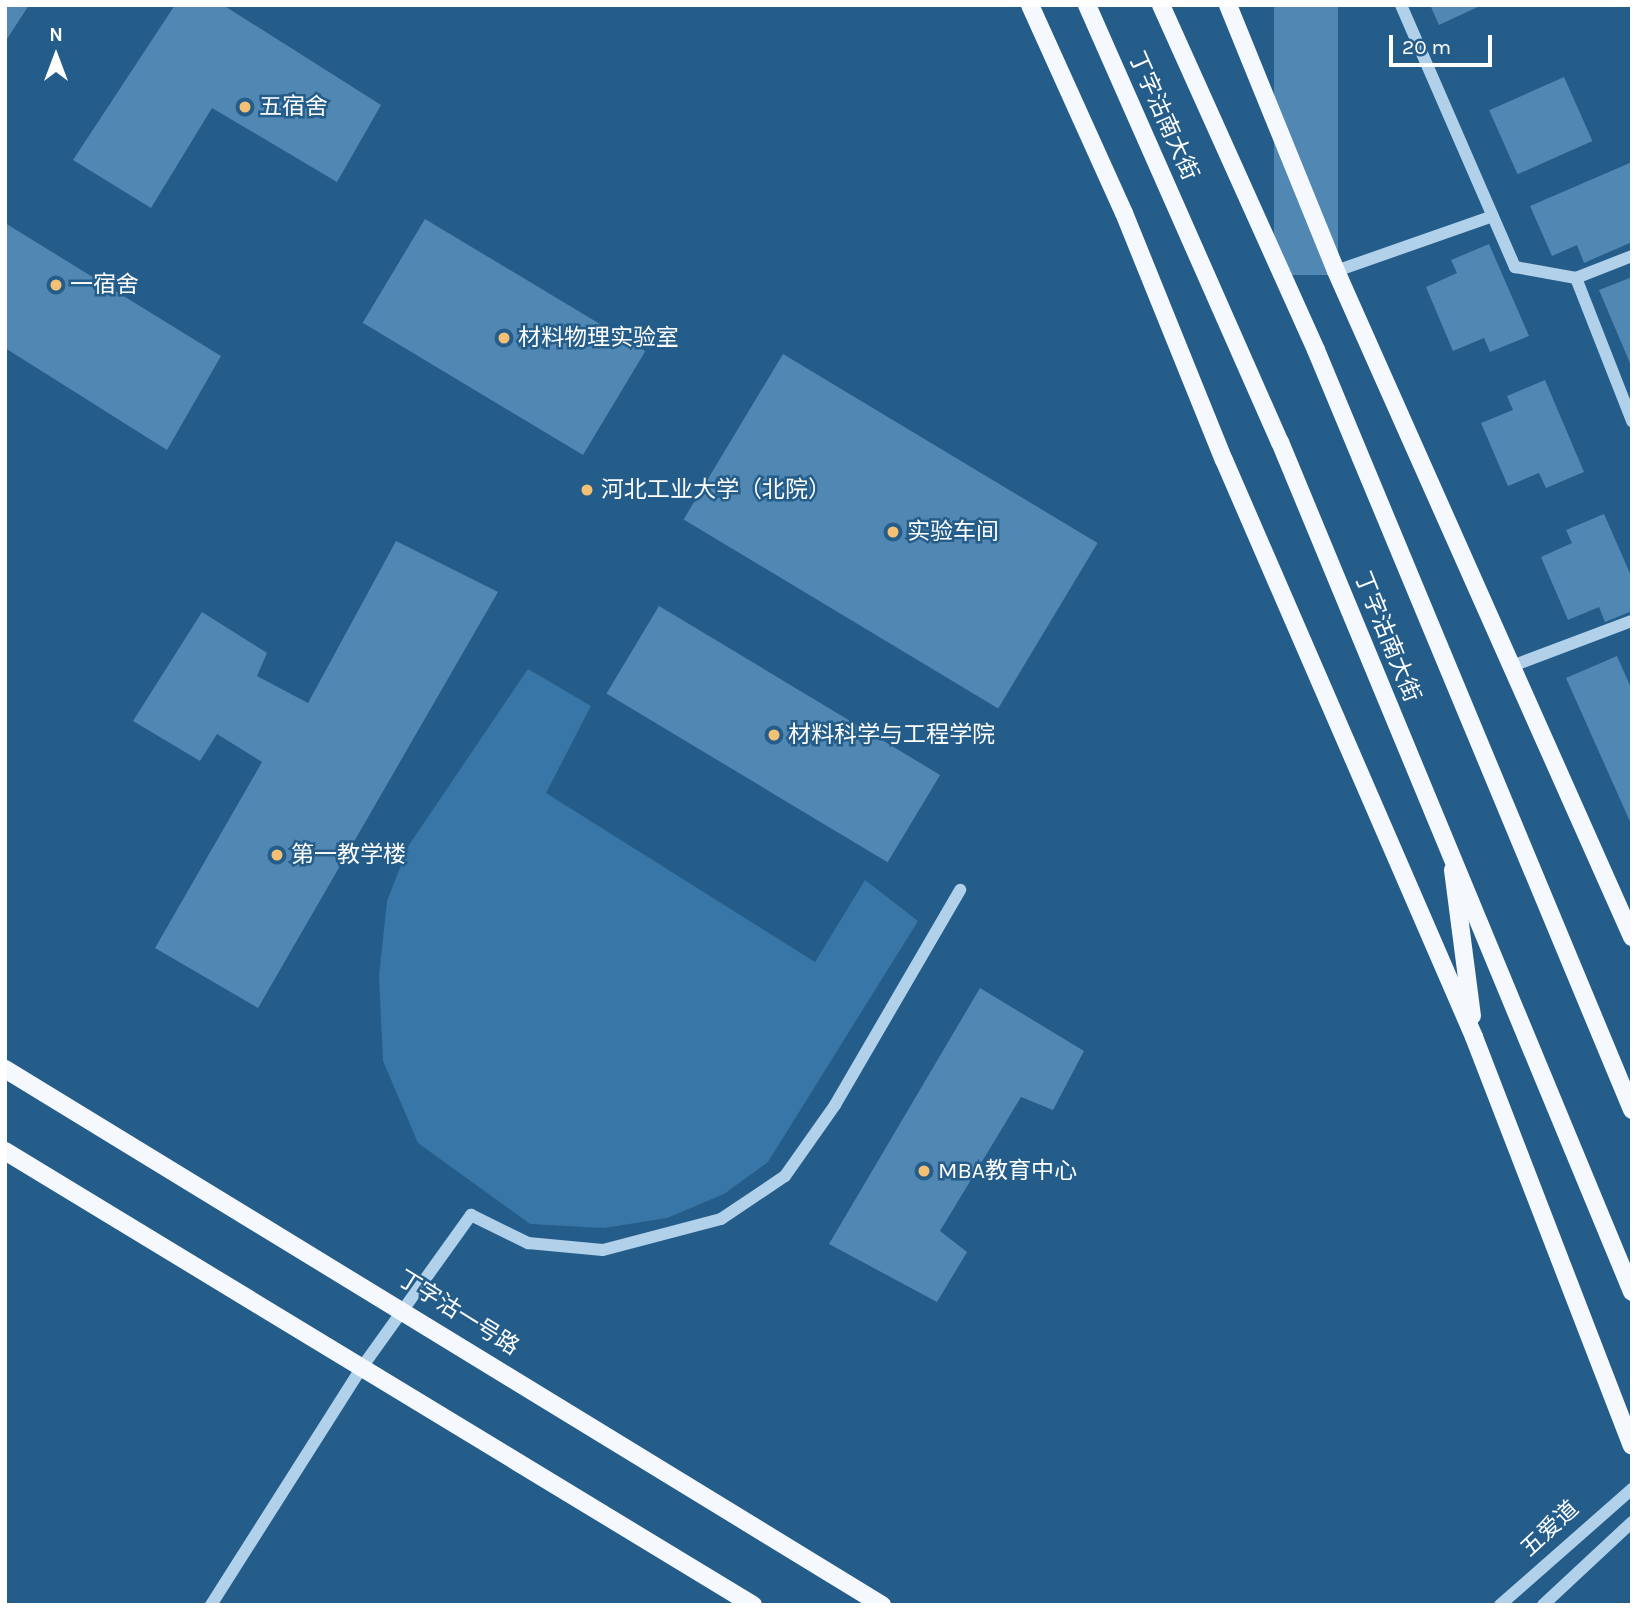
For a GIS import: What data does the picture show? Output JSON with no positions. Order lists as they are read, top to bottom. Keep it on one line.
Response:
{"streets":{"main road":["丁字沽南大街","丁字沽一号路"],"street":["五爱道"]},"places":["五宿舍","一宿舍","材料物理实验室","河北工业大学（北院）","实验车间","材料科学与工程学院","第一教学楼","MBA教育中心"],"scale_bar":"20 m","north":"top"}
